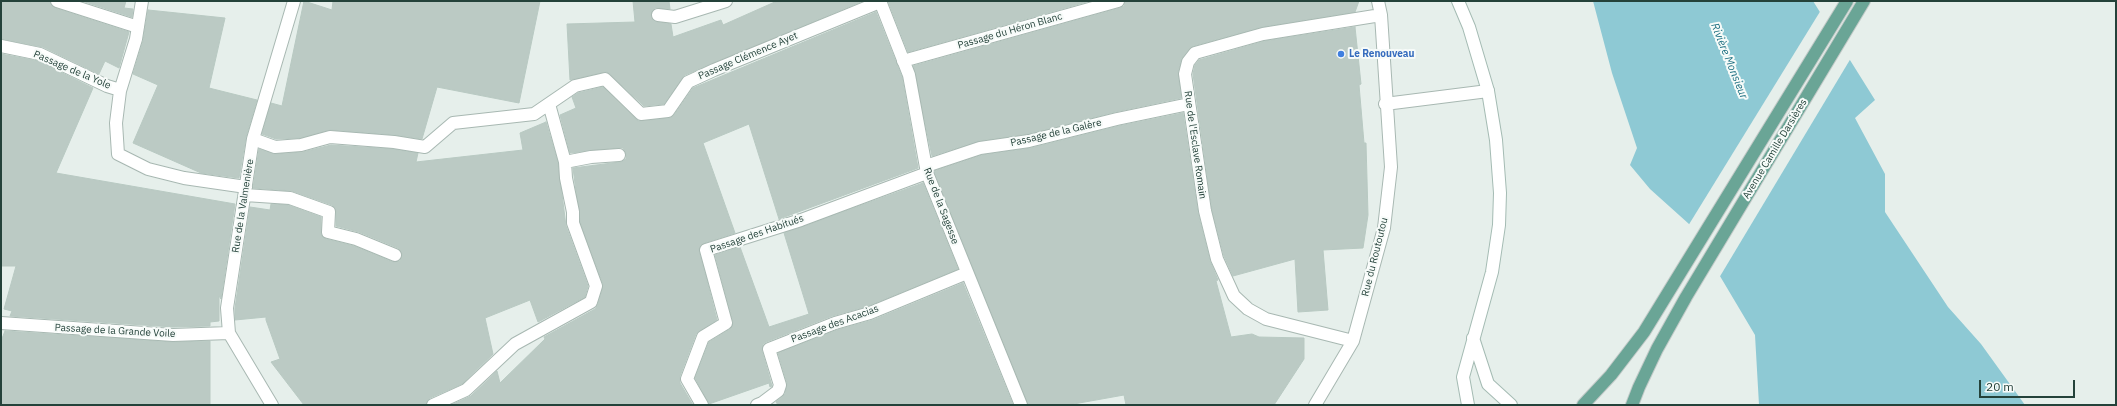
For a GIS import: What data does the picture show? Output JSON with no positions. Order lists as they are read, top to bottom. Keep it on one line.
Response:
{"streets":{"main road":["Avenue Camille Darsières"],"street":["Passage du Héron Blanc","Passage Clémence Ayet","Passage de la Yole","Passage de la Galère","Rue de l'Esclave Romain","Rue de la Valmenière","Rue de la Sagesse","Passage des Habitués","Rue du Routoutou","Passage des Acacias","Passage de la Grande Voile"]},"crossings":[["Passage du Héron Blanc","Rue de la Sagesse"],["Passage Clémence Ayet","Rue de la Valmenière"],["Passage Clémence Ayet","Rue de la Sagesse"],["Passage de la Galère","Rue de l'Esclave Romain"],["Passage de la Galère","Rue de la Sagesse"],["Passage de la Galère","Passage des Habitués"],["Rue de l'Esclave Romain","Rue du Routoutou"],["Rue de la Valmenière","Passage de la Grande Voile"],["Rue de la Sagesse","Passage des Habitués"],["Rue de la Sagesse","Passage des Acacias"]],"water":["Rivière Monsieur"],"places":["Le Renouveau"],"scale_bar":"20 m"}
